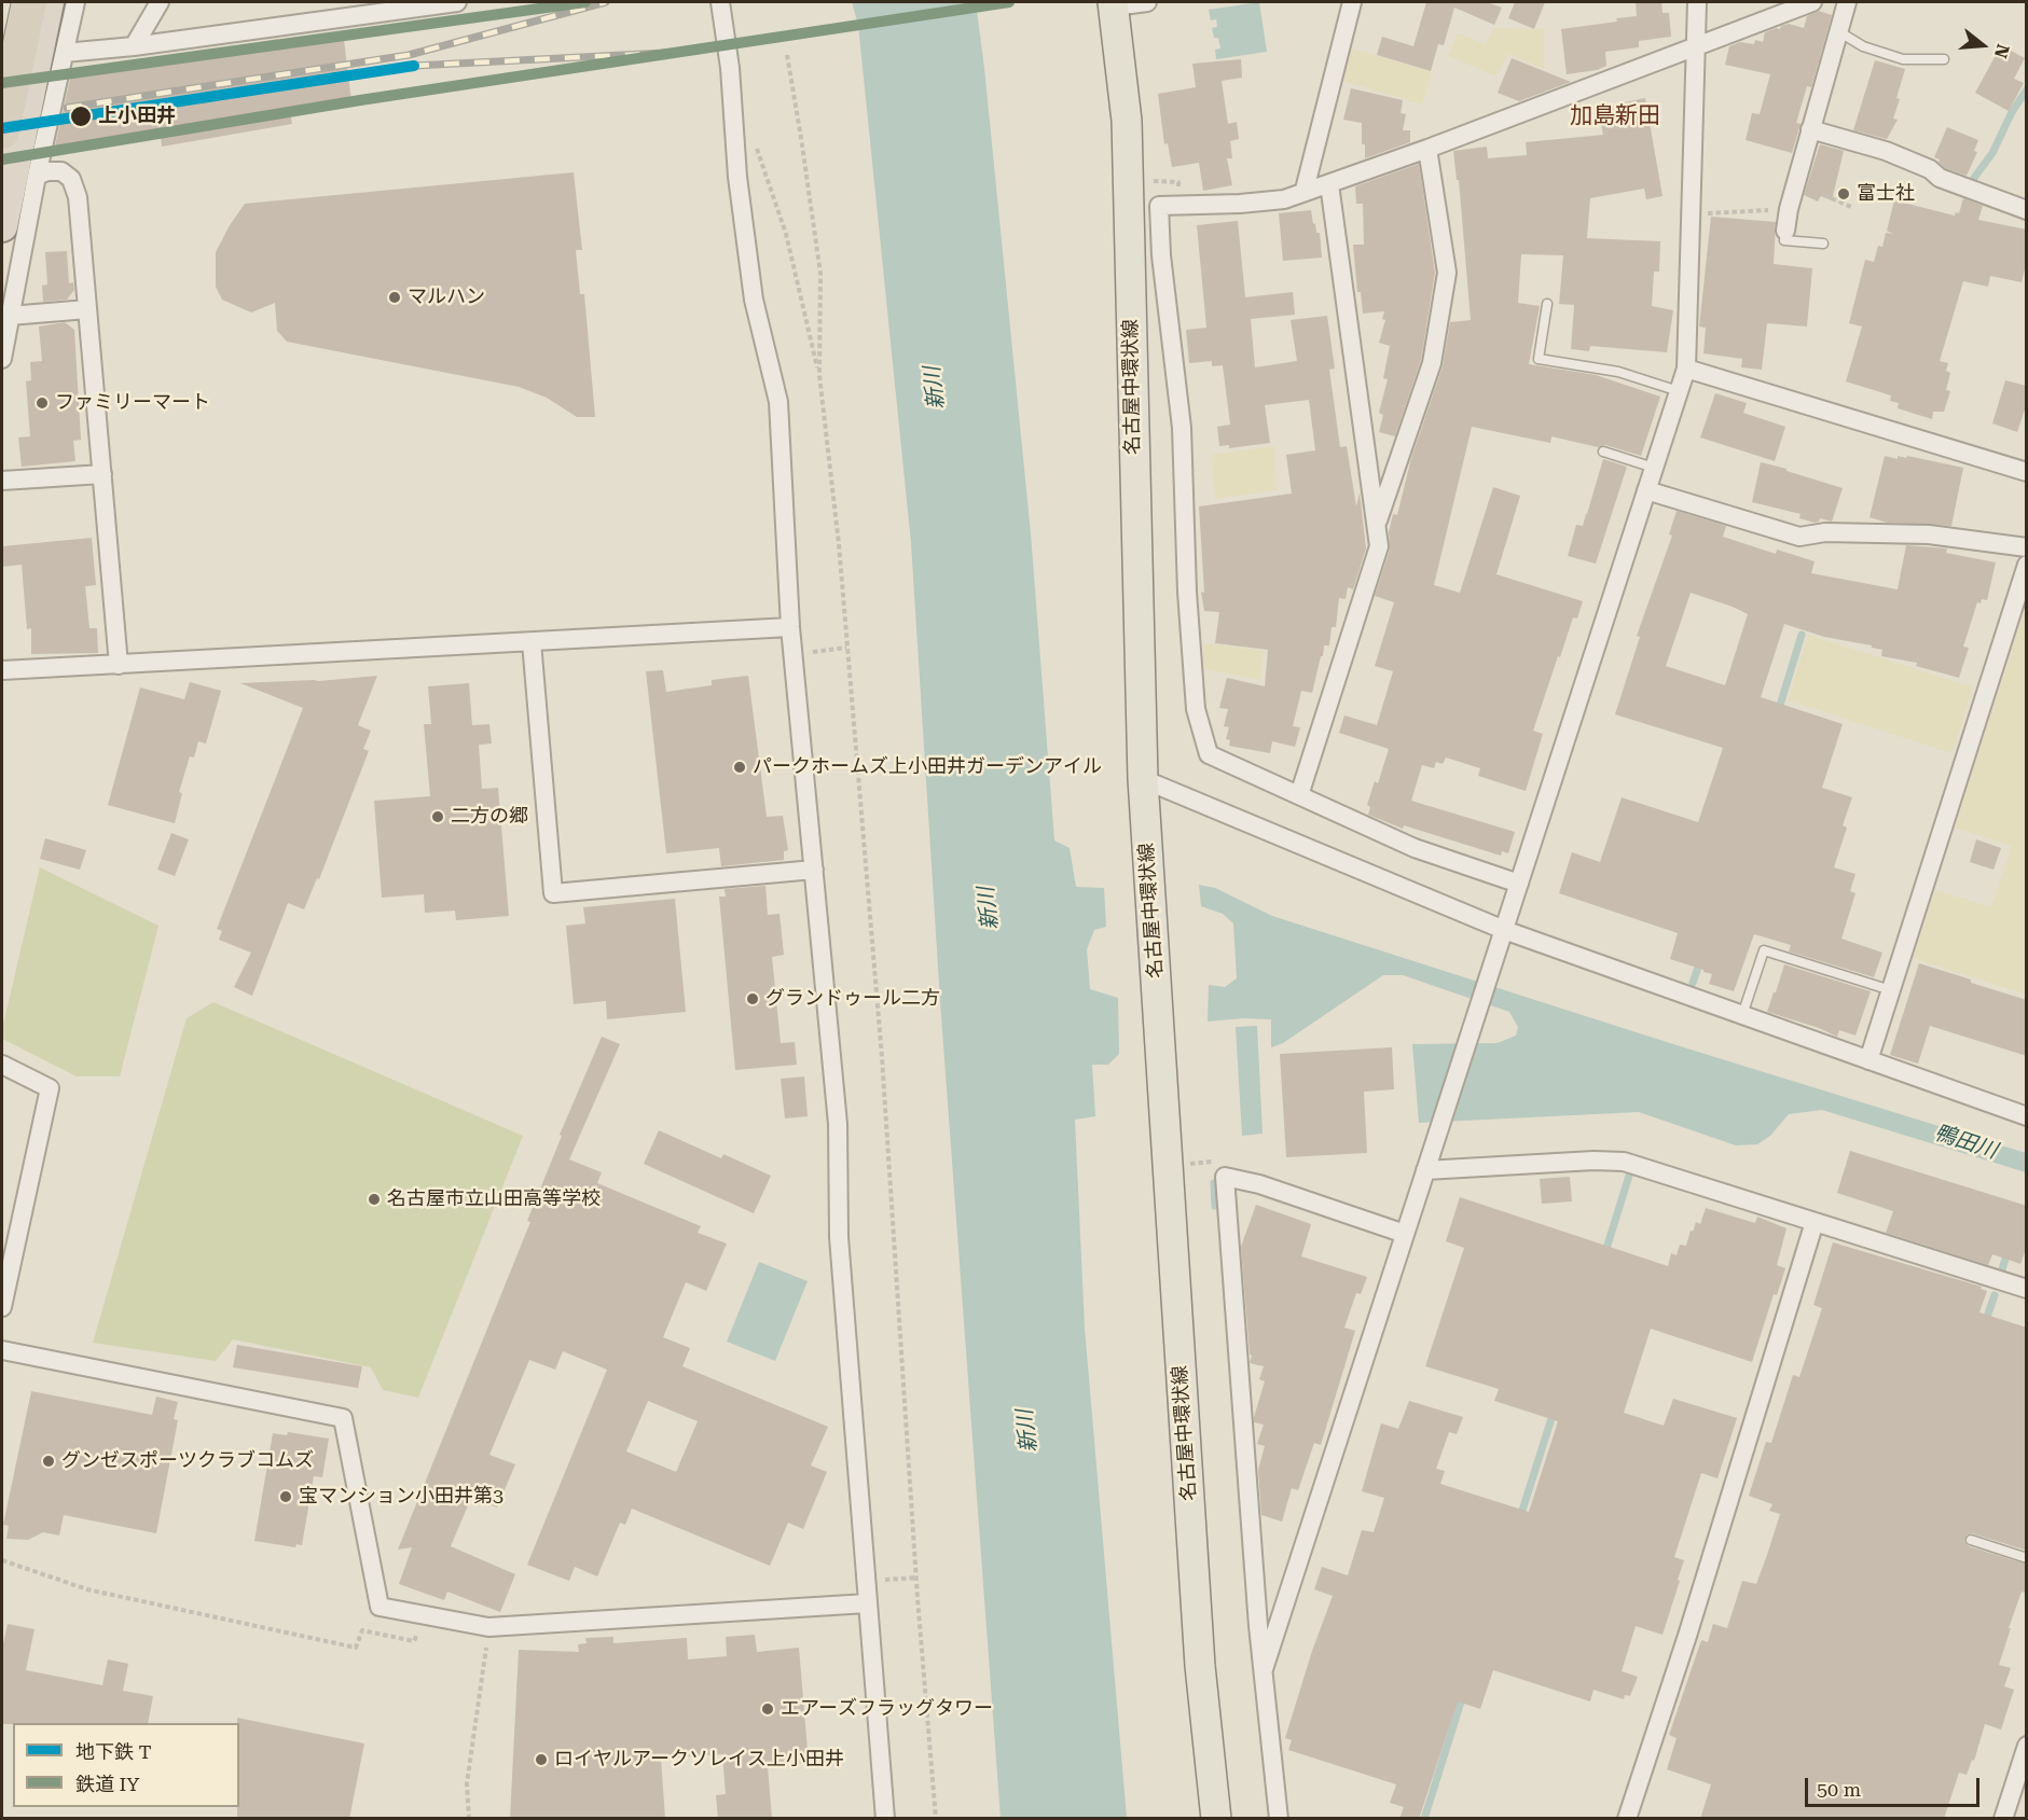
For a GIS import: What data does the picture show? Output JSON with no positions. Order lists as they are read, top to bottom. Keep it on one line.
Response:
{"streets":{"main road":["名古屋中環状線"]},"districts":["加島新田"],"water":["新川","鴨田川"],"places":["上小田井","富士社","マルハン","ファミリーマート","パークホームズ上小田井ガーデンアイル","二方の郷","グランドゥール二方","名古屋市立山田高等学校","グンゼスポーツクラブコムズ","宝マンション小田井第3","エアーズフラッグタワー","ロイヤルアークソレイス上小田井"],"lines":["rail line IY","metro line T"],"legend":["地下鉄 T","鉄道 IY"],"scale_bar":"50 m","north":"right"}
